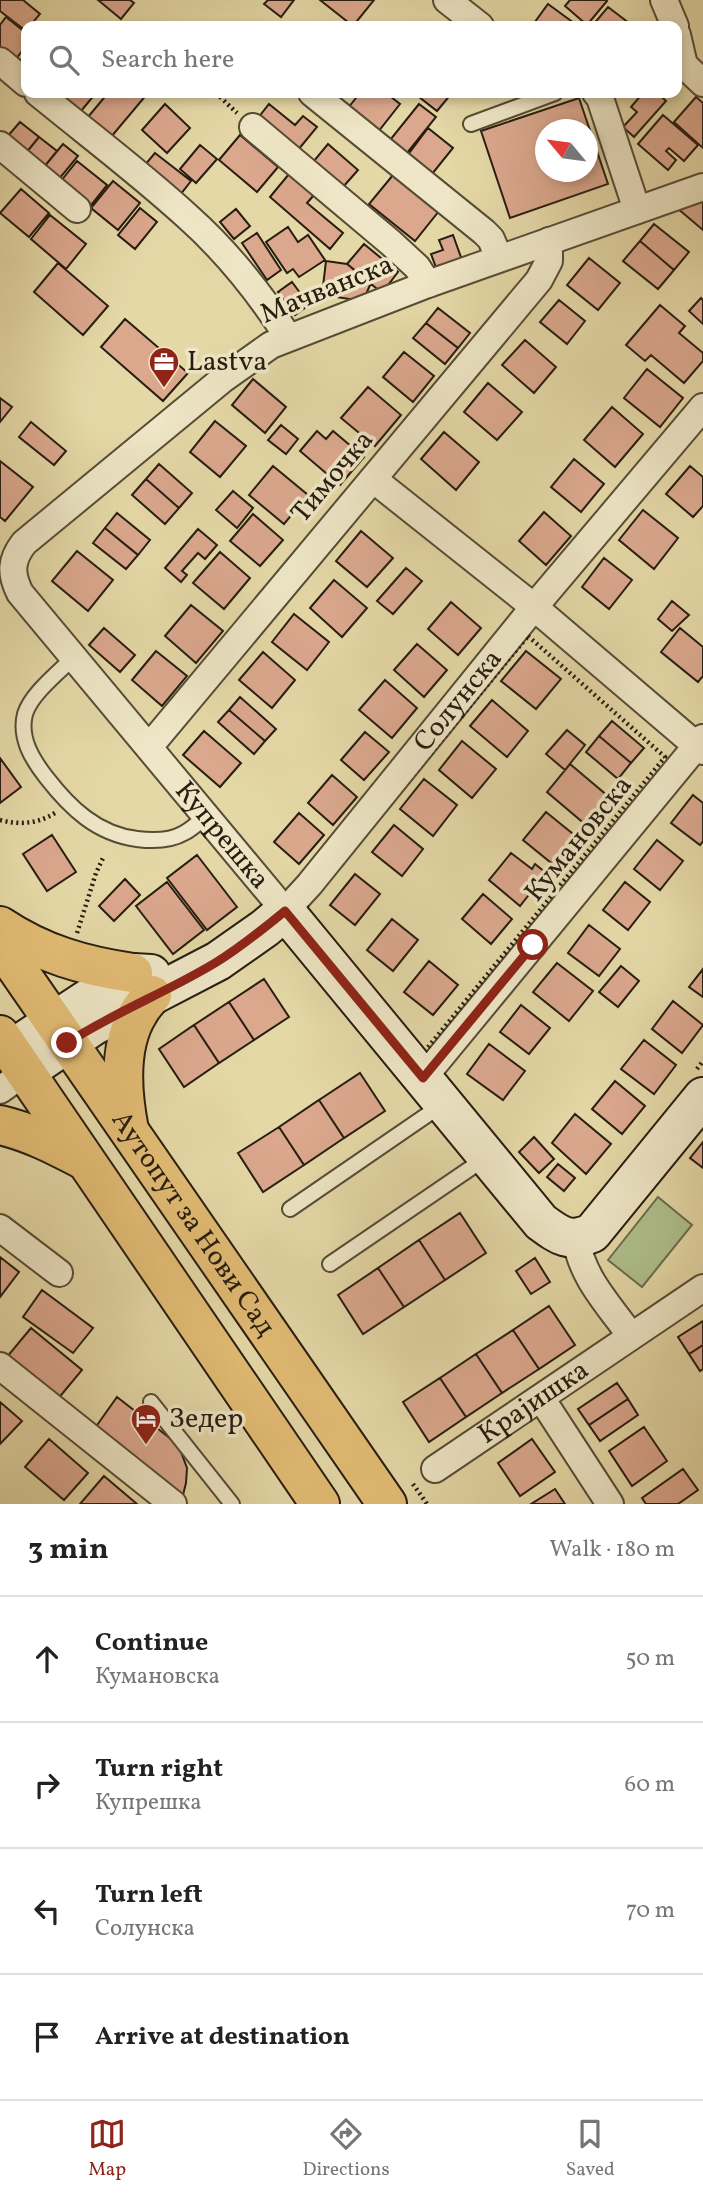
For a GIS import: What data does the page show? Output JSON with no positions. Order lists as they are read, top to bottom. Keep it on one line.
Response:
{"streets":{"main road":["Солунска","Купрешка","Аутопут за Нови Сад"],"street":["Мачванска","Тимочка","Кумановска","Крајишка"]},"crossings":[["Мачванска","Тимочка"],["Мачванска","Купрешка"],["Тимочка","Купрешка"],["Солунска","Купрешка"],["Солунска","Аутопут за Нови Сад"],["Купрешка","Кумановска"]],"places":{"office":["Lastva"],"hotel":["Зедер"]},"north":"top left","page":{"search":"Search here","heading":["3 min","Walk · 180 m"],"list":[["Continue","Кумановска","50 m"],["Turn right","Купрешка","60 m"],["Turn left","Солунска","70 m"],"Arrive at destination"],"nav":["Map","Directions","Saved"]}}
